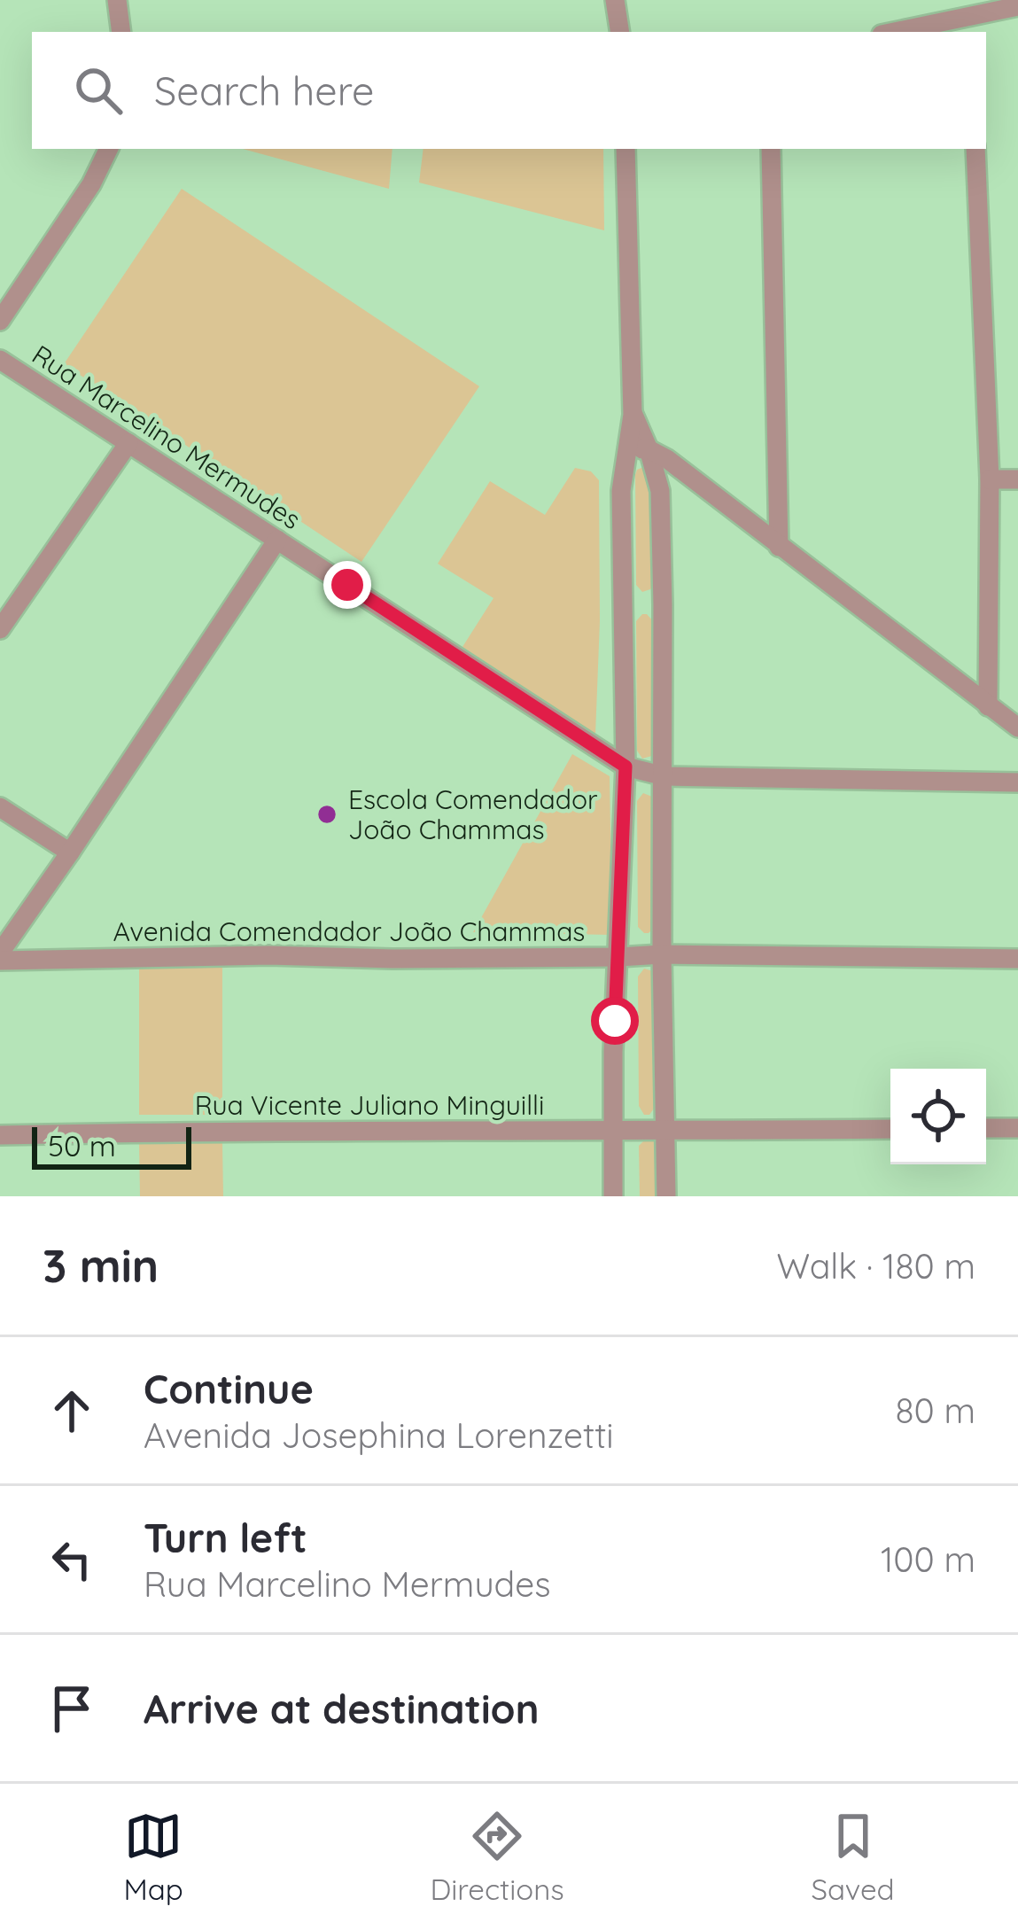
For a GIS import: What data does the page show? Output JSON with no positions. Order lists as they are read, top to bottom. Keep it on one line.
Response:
{"streets":{"street":["Rua Marcelino Mermudes","Avenida Comendador João Chammas","Rua Vicente Juliano Minguilli"]},"places":["Escola Comendador João Chammas"],"scale_bar":"50 m","page":{"search":"Search here","scale":"50 m","heading":["3 min","Walk · 180 m"],"list":[["Continue","Avenida Josephina Lorenzetti","80 m"],["Turn left","Rua Marcelino Mermudes","100 m"],"Arrive at destination"],"nav":["Map","Directions","Saved"]}}
